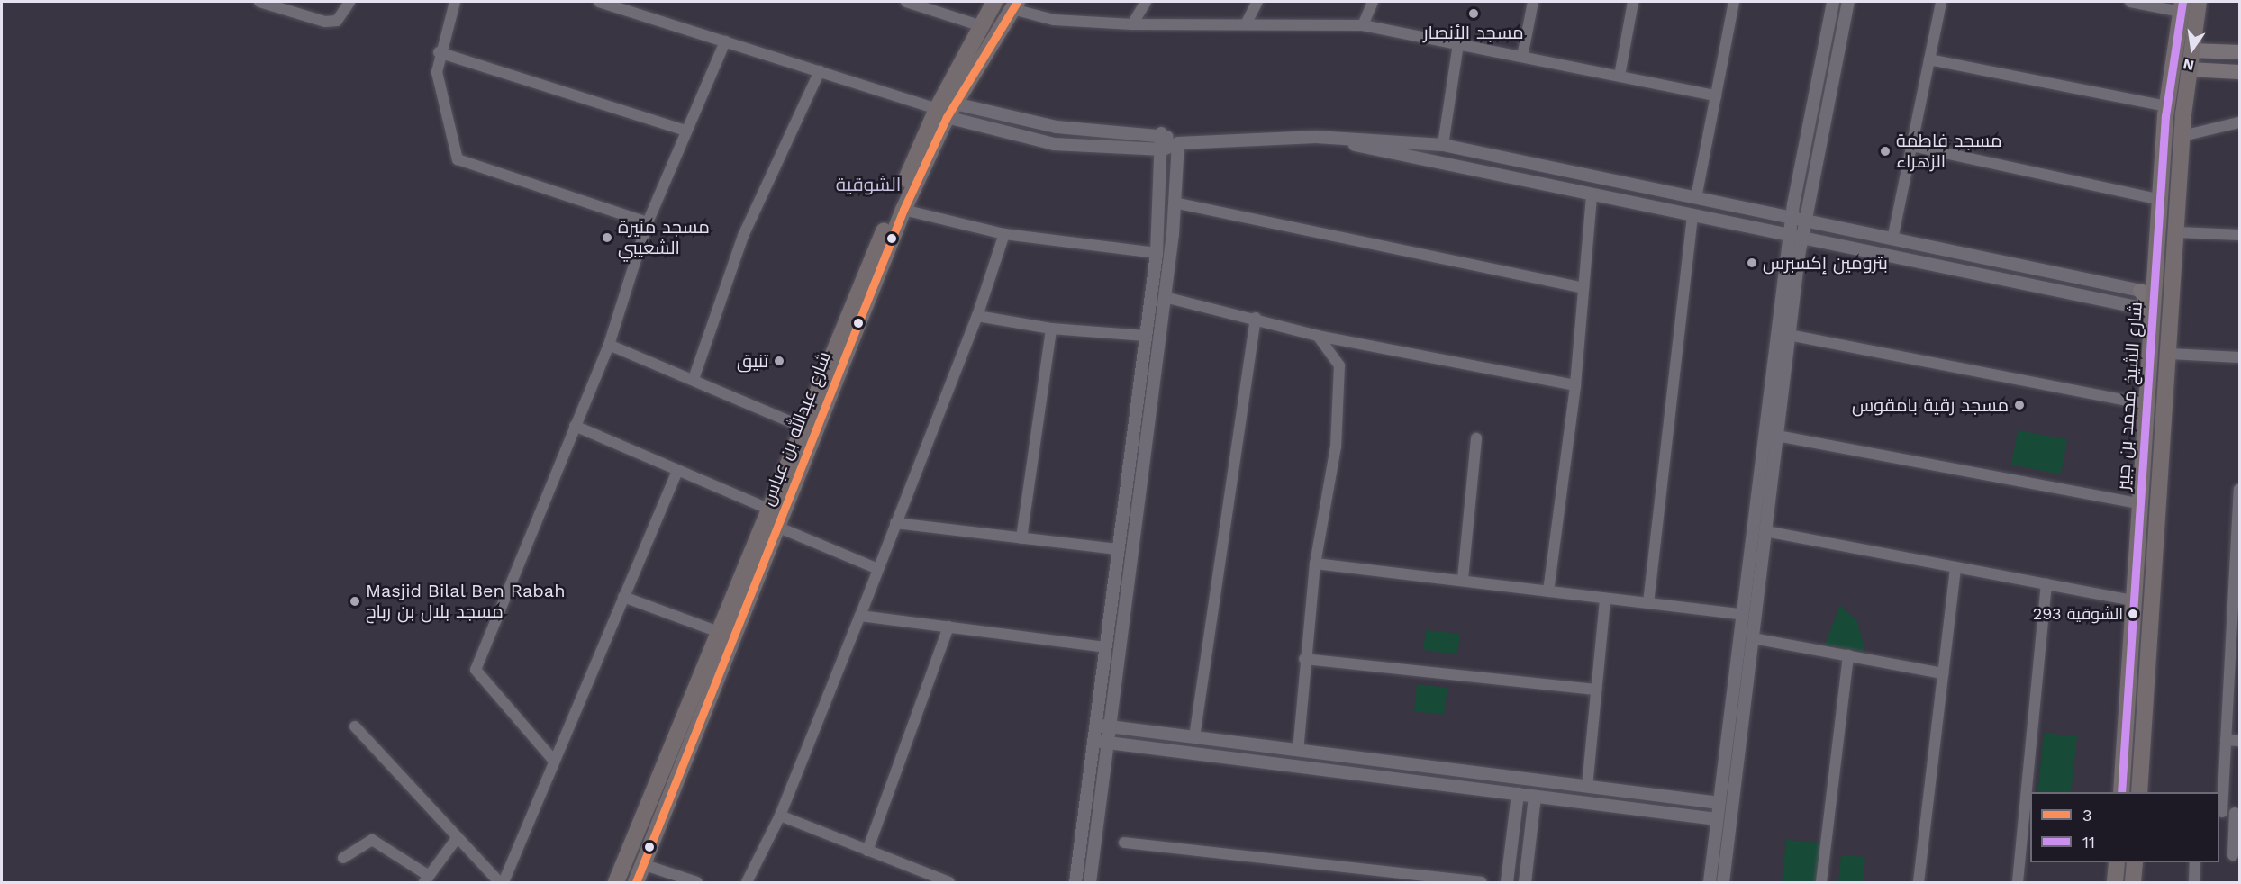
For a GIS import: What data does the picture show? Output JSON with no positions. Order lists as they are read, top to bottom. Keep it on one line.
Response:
{"streets":{"main road":["شارع الشيخ محمد بن جبير","شارع عبدالله بن عباس"]},"districts":["الشوقية"],"places":["مسجد الأنصار","مسجد فاطمة الزهراء","مسجد منيرة الشعيبي","بترومين إكسبرس","تنيق","مسجد رقية بامقوس","Masjid Bilal Ben Rabah مسجد بلال بن رباح","الشوقية 293"],"lines":["transit line 3","transit line 11"],"legend":["3","11"],"north":"bottom"}
